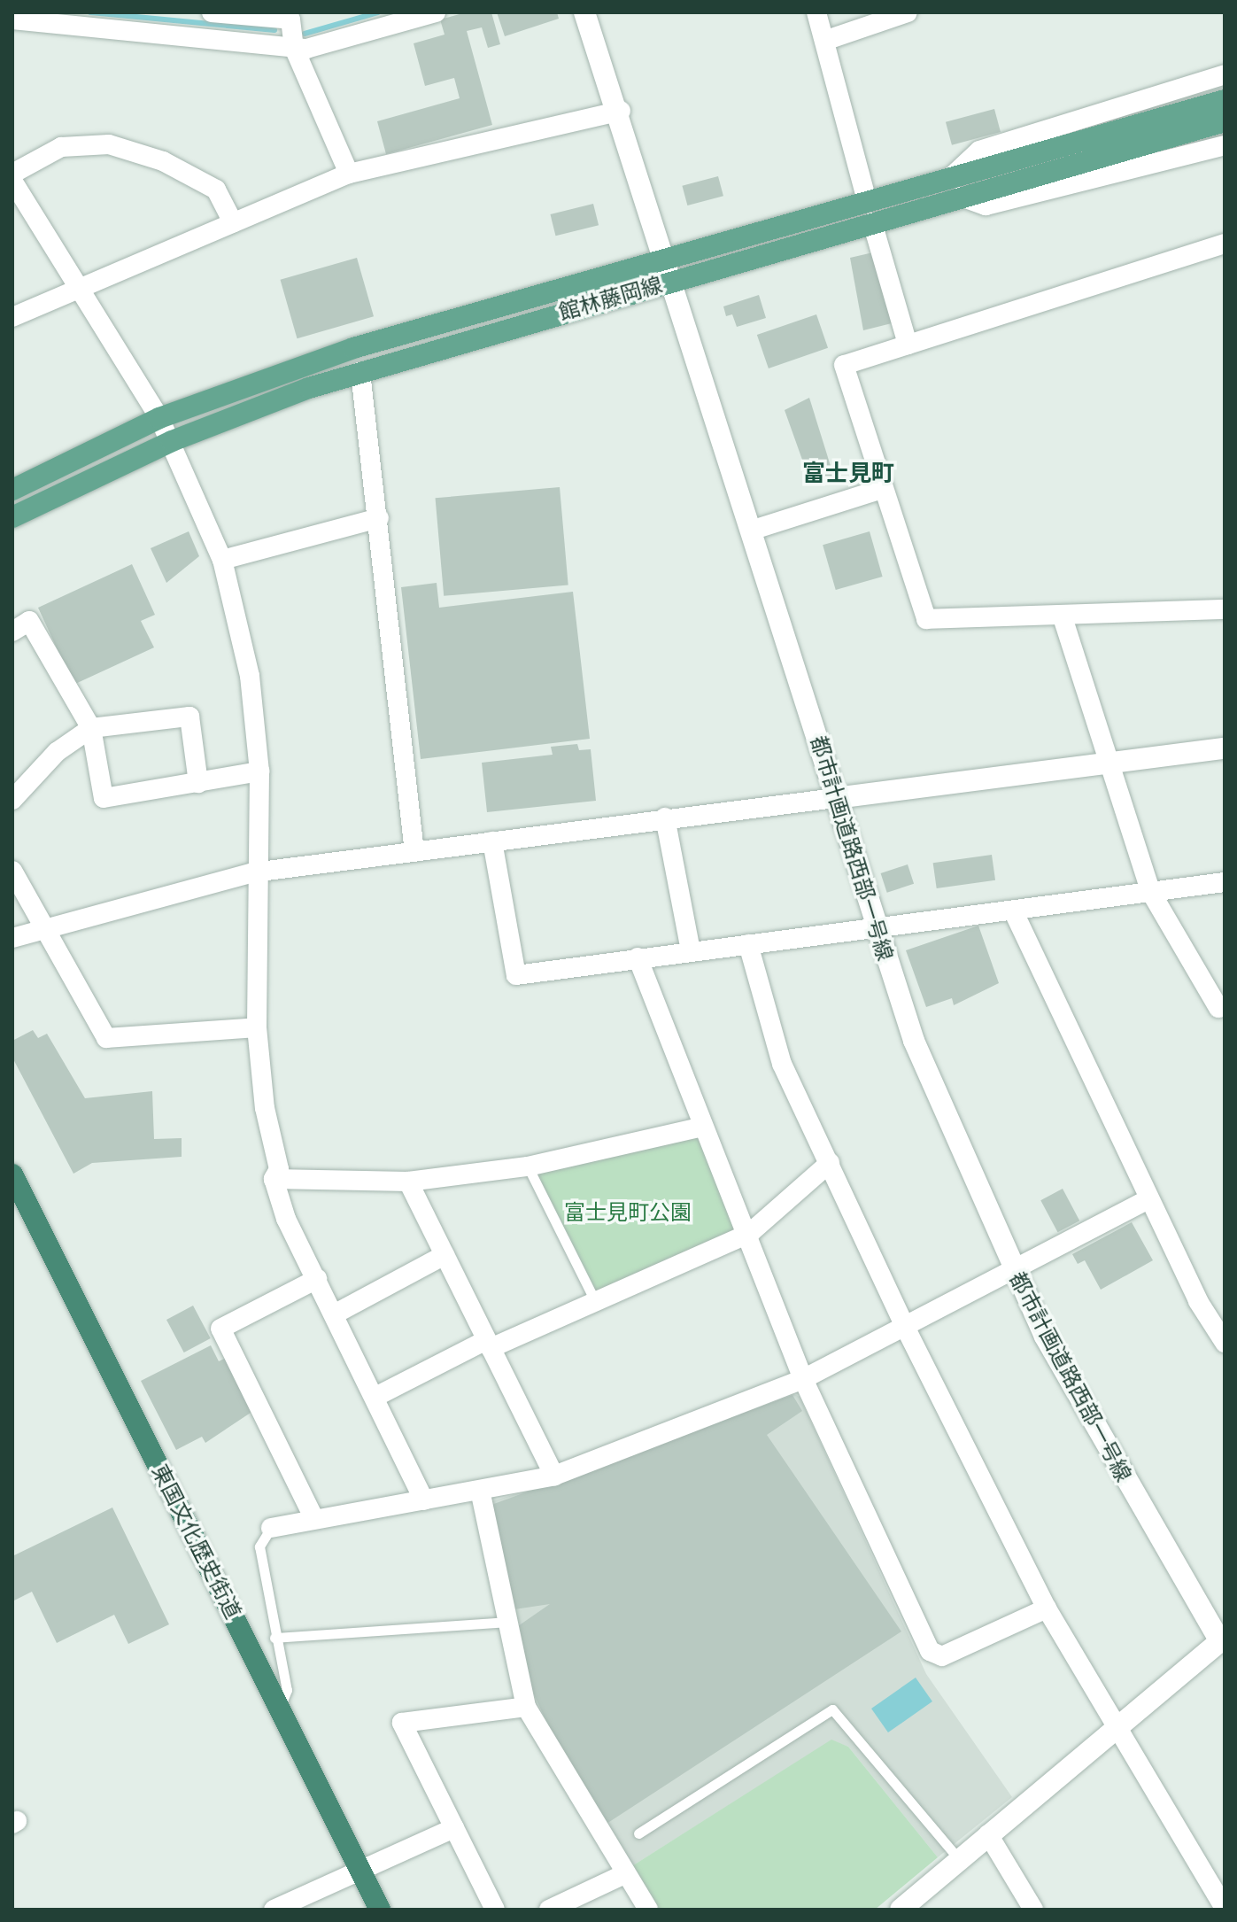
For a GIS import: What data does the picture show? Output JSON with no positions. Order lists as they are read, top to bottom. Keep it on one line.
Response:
{"streets":{"highway":["東国文化歴史街道"],"main road":["館林藤岡線"],"street":["都市計画道路西部一号線"]},"crossings":[["館林藤岡線","都市計画道路西部一号線"]],"districts":["富士見町"],"parks":["富士見町公園"]}
